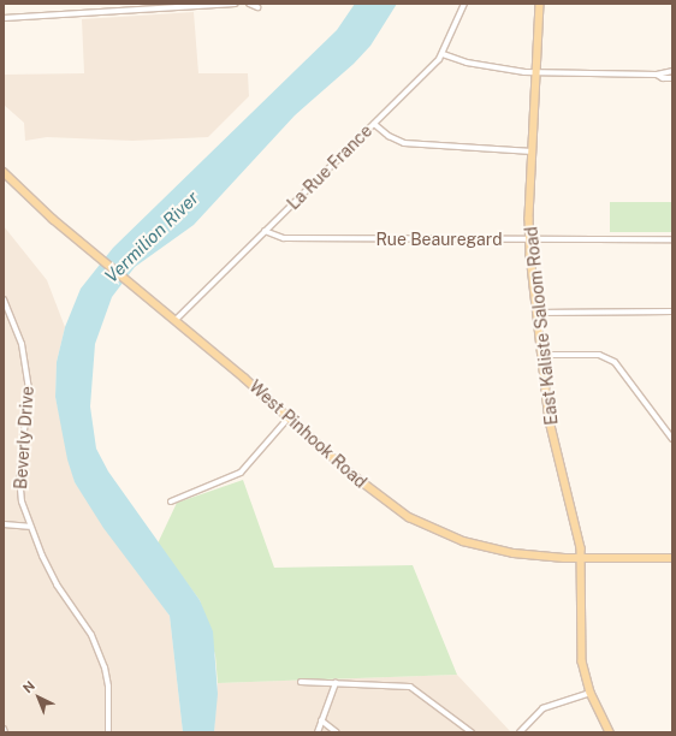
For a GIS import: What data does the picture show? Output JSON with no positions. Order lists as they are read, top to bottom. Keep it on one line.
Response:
{"streets":{"main road":["East Kaliste Saloom Road","West Pinhook Road"],"street":["La Rue France","Rue Beauregard","Beverly Drive"]},"crossings":[["La Rue France","Rue Beauregard"],["La Rue France","West Pinhook Road"],["Rue Beauregard","East Kaliste Saloom Road"],["East Kaliste Saloom Road","West Pinhook Road"]],"water":["Vermilion River"],"north":"top left"}
